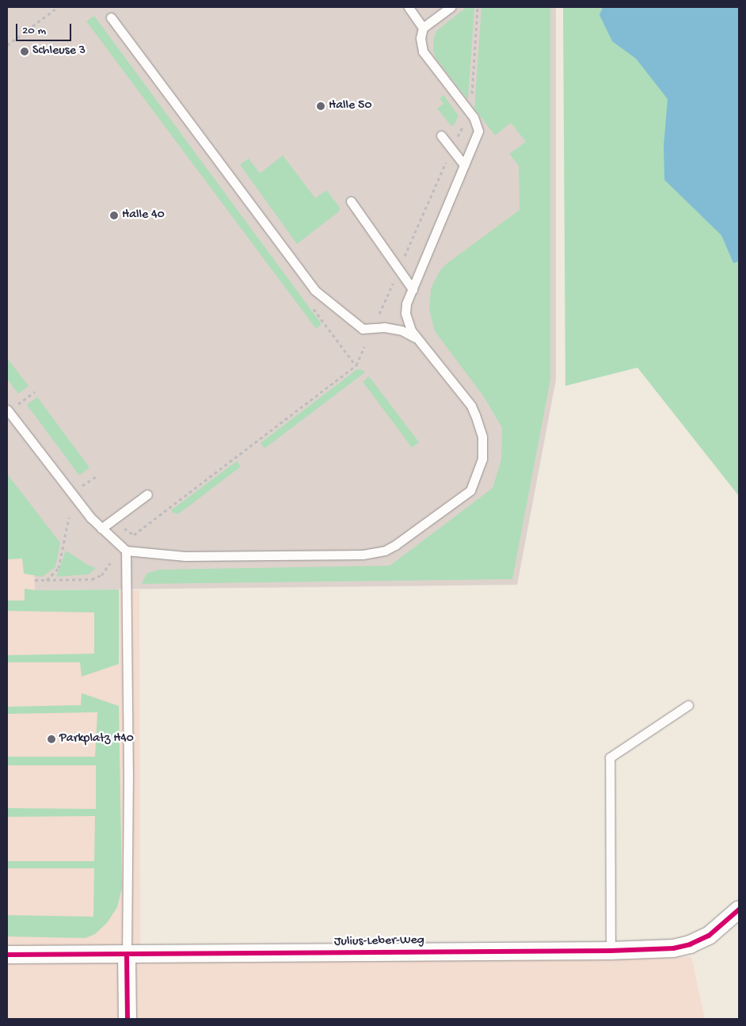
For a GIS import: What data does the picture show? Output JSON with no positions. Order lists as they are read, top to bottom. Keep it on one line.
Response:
{"streets":{"street":["Julius-Leber-Weg"]},"places":["Schleuse 3","Halle 50","Halle 40","Parkplatz H40"],"scale_bar":"20 m"}
